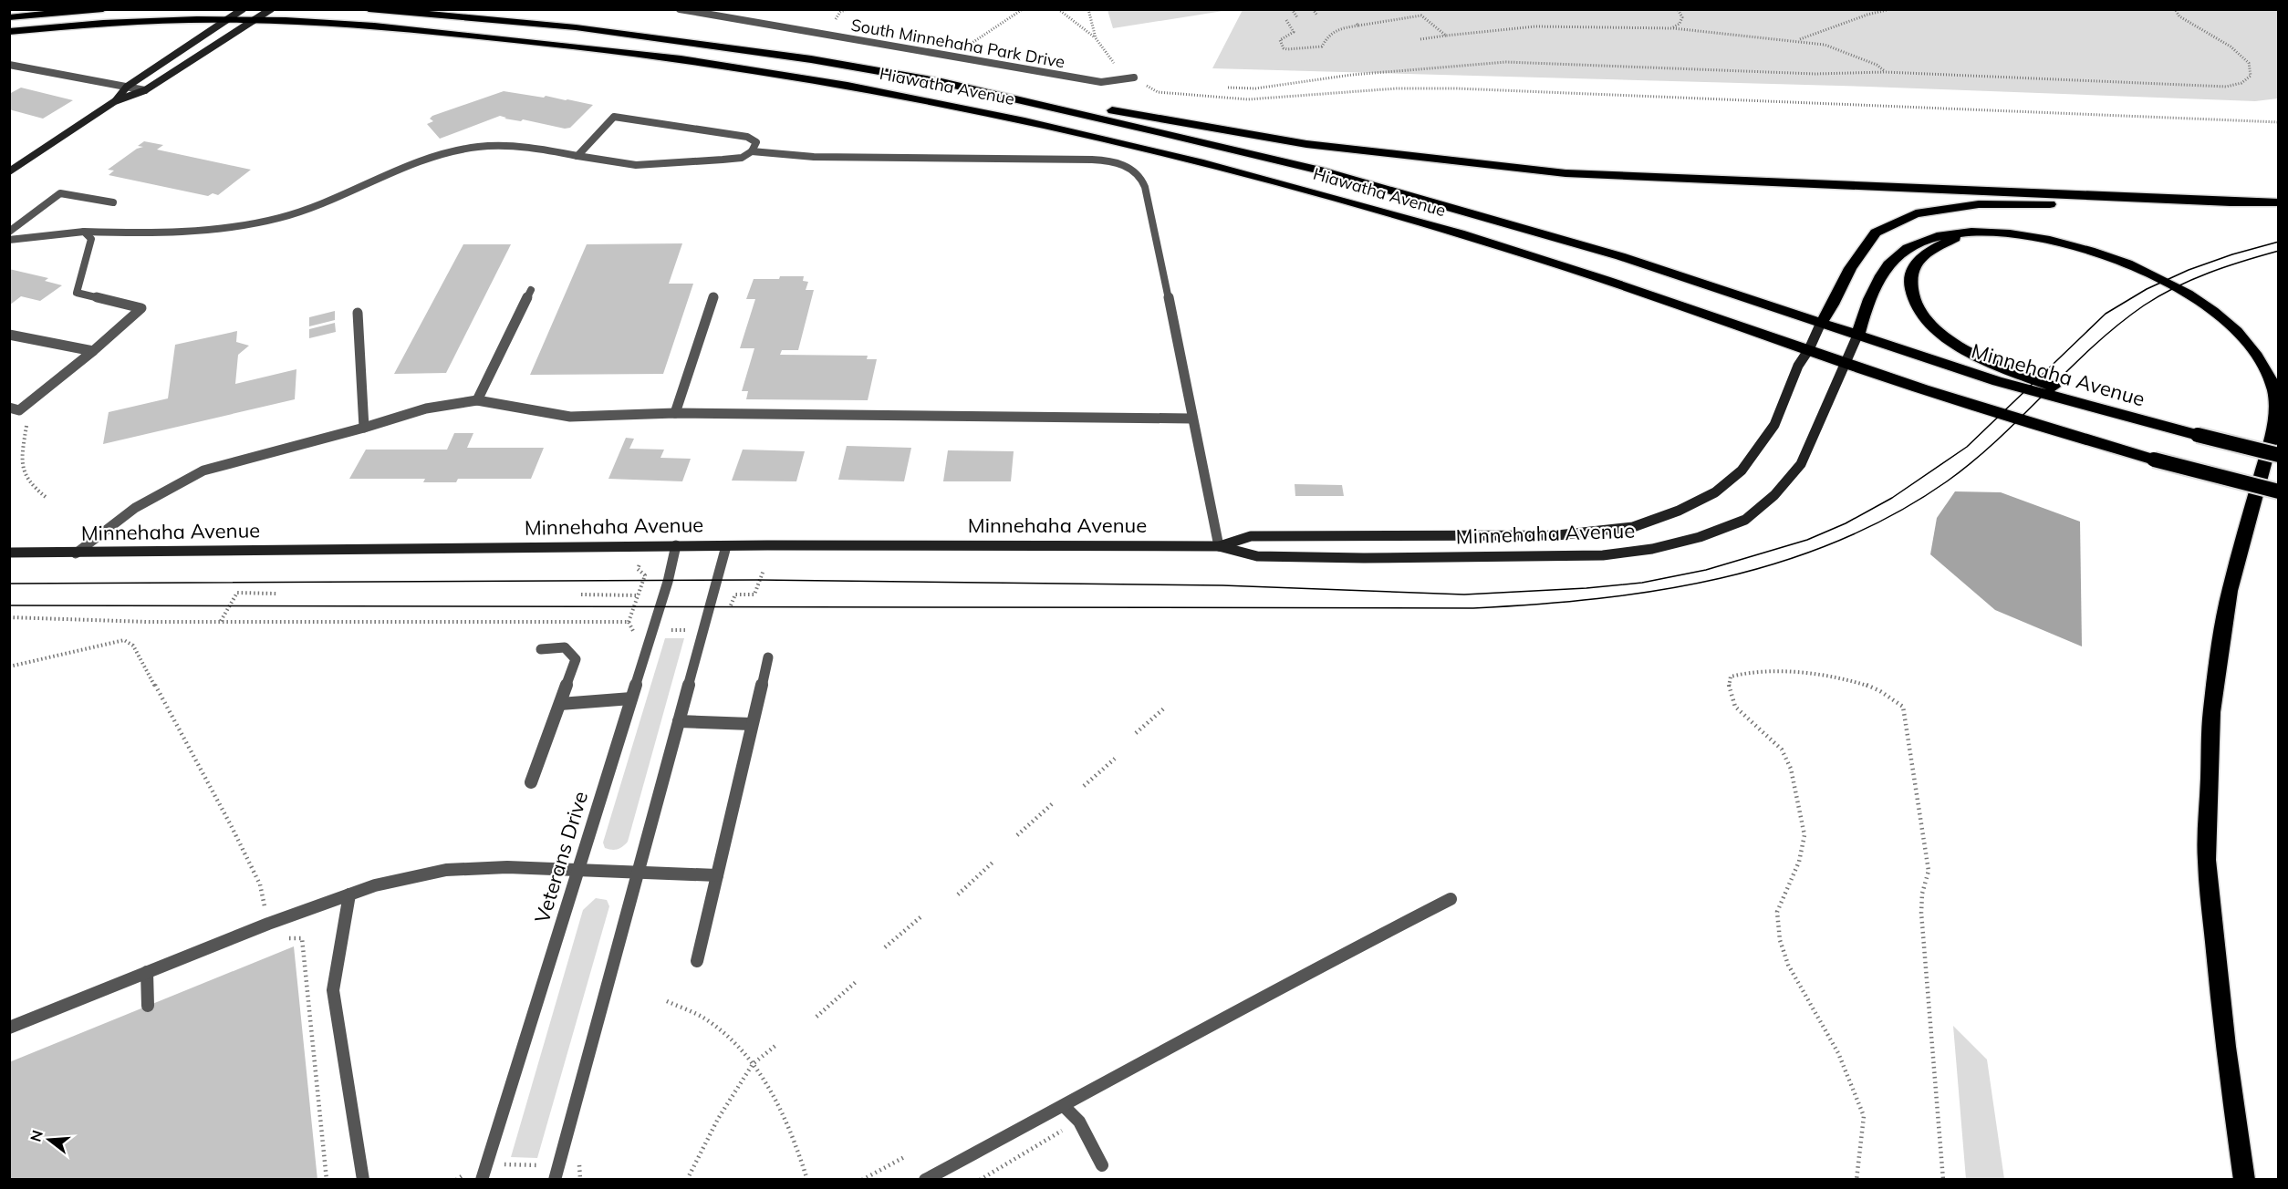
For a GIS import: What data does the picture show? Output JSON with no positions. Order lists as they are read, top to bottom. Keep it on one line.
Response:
{"streets":{"highway":["Hiawatha Avenue","Minnehaha Avenue"],"street":["South Minnehaha Park Drive","Veterans Drive"]},"crossings":[["Hiawatha Avenue","Minnehaha Avenue"],["Minnehaha Avenue","Veterans Drive"]],"north":"left"}
